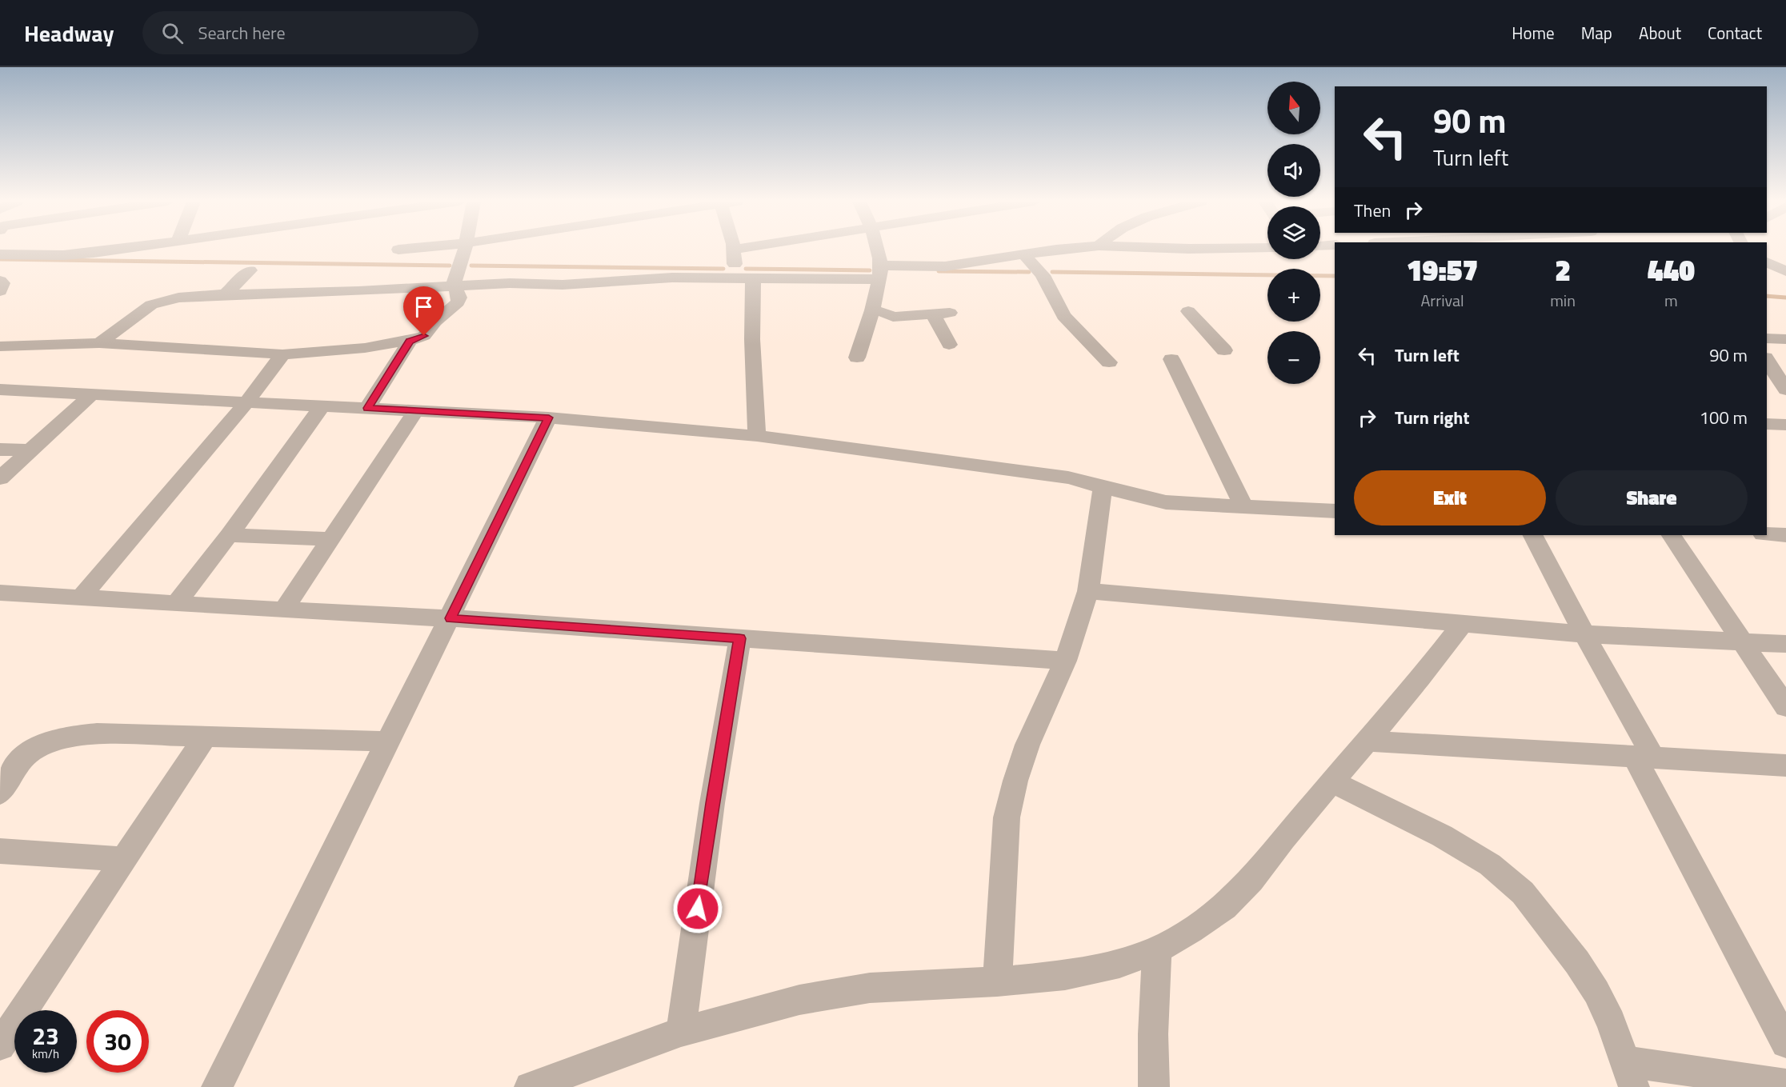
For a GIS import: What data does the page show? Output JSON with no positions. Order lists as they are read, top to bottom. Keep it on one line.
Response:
{"north":"top","page":{"header":"Headway","search":"Search here","nav":["Home","Map","About","Contact"],"map_buttons":["+","−"],"turn":["90 m","Turn left"],"then":"Then","eta":["19:57","Arrival","2","min","440","m"],"list":[{"name":"Turn left","value":"90 m"},{"name":"Turn right","value":"100 m"}],"buttons":["Exit","Share"],"speed":"23 km/h","limit":"30"}}
